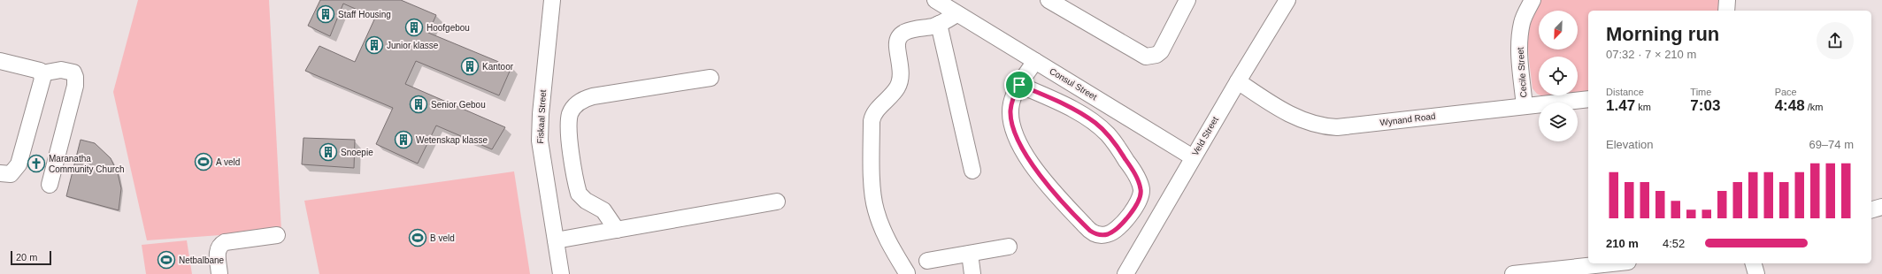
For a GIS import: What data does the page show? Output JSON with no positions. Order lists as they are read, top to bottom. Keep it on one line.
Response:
{"streets":{"street":["Cecile Street","Consul Street","Fiskaal Street","Wynand Road","Veld Street"]},"crossings":[["Cecile Street","Wynand Road"],["Consul Street","Veld Street"],["Wynand Road","Veld Street"]],"places":{"building":["Staff Housing","Hoofgebou","Junior klasse","Kantoor","Senior Gebou","Wetenskap klasse","Snoepie"],"sports":["A veld","B veld","Netbalbane"],"church":["Maranatha Community Church"]},"scale_bar":"20 m","north":"bottom left","page":{"heading":["Morning run","07:32 · 7 × 210 m"],"stats":[["Distance","1.47 km"],["Time","7:03"],["Pace","4:48 /km"]],"chart":["Elevation","69–74 m"],"list":[{"name":"210 m","note":"4:52"}],"scale":"20 m"}}
